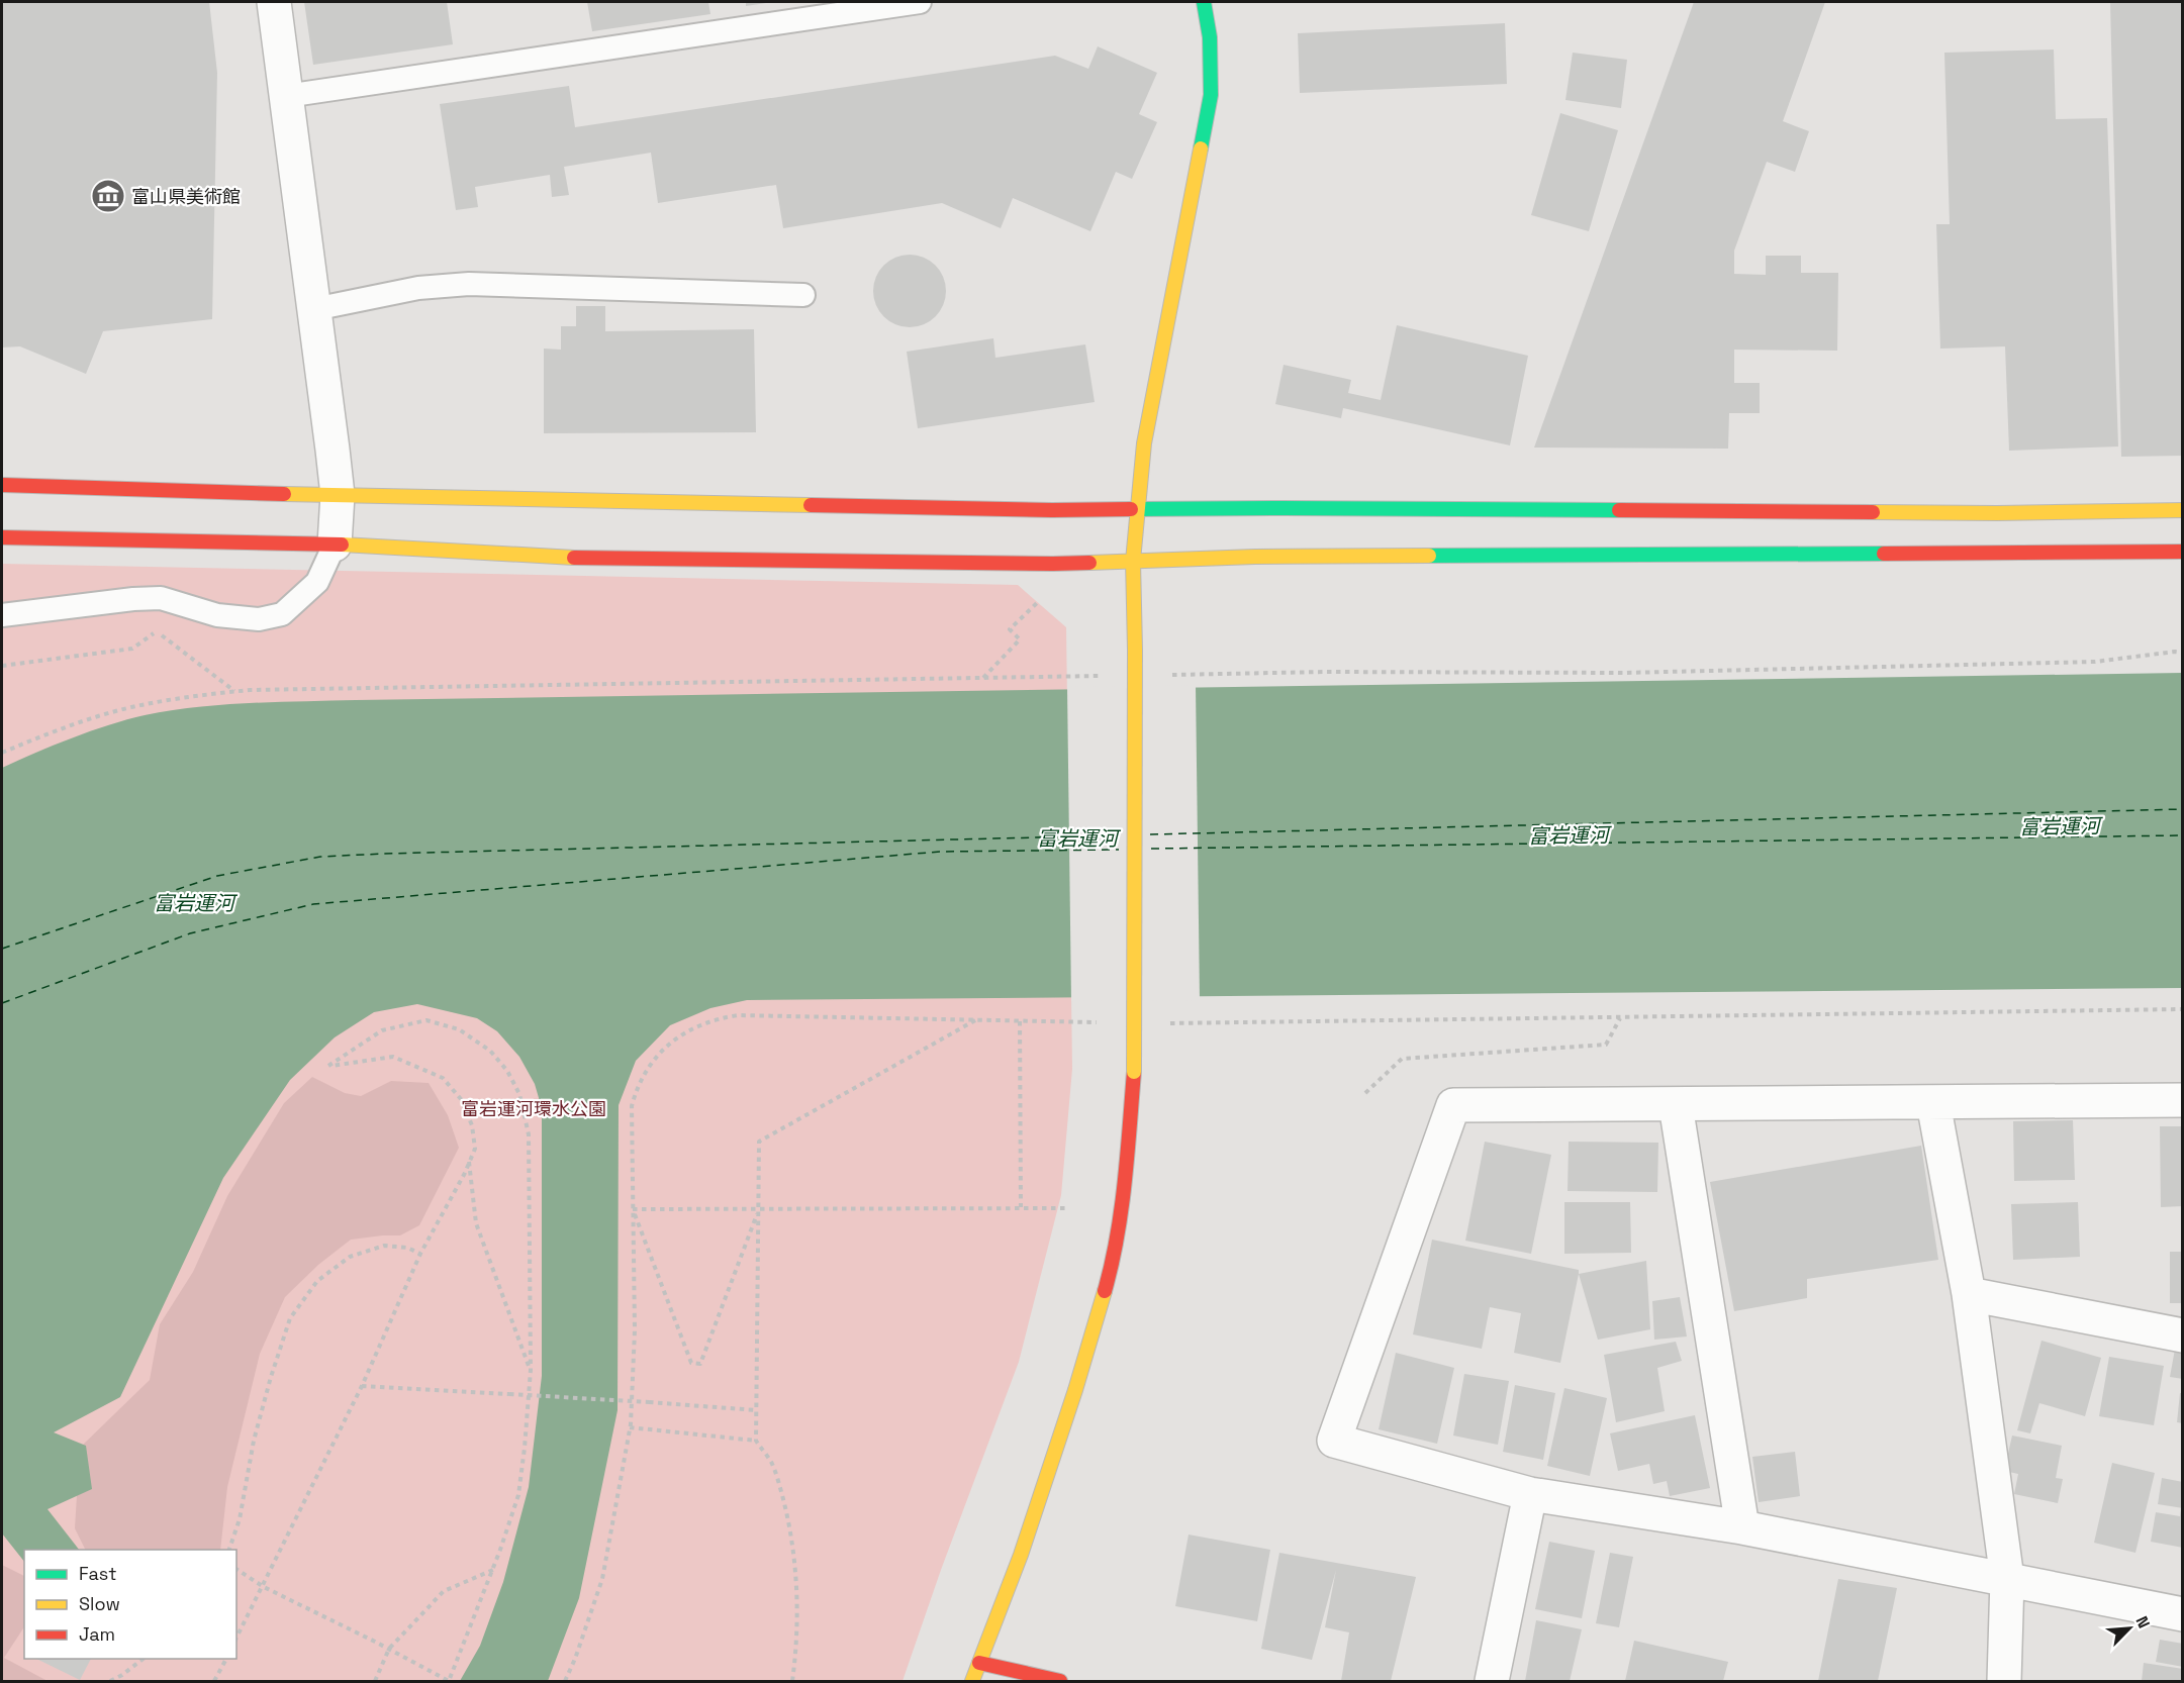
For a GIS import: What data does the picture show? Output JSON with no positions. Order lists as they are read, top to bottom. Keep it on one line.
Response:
{"water":["富岩運河"],"parks":["富岩運河環水公園"],"places":{"museum":["富山県美術館"]},"legend":["Fast","Slow","Jam"],"north":"top right"}
